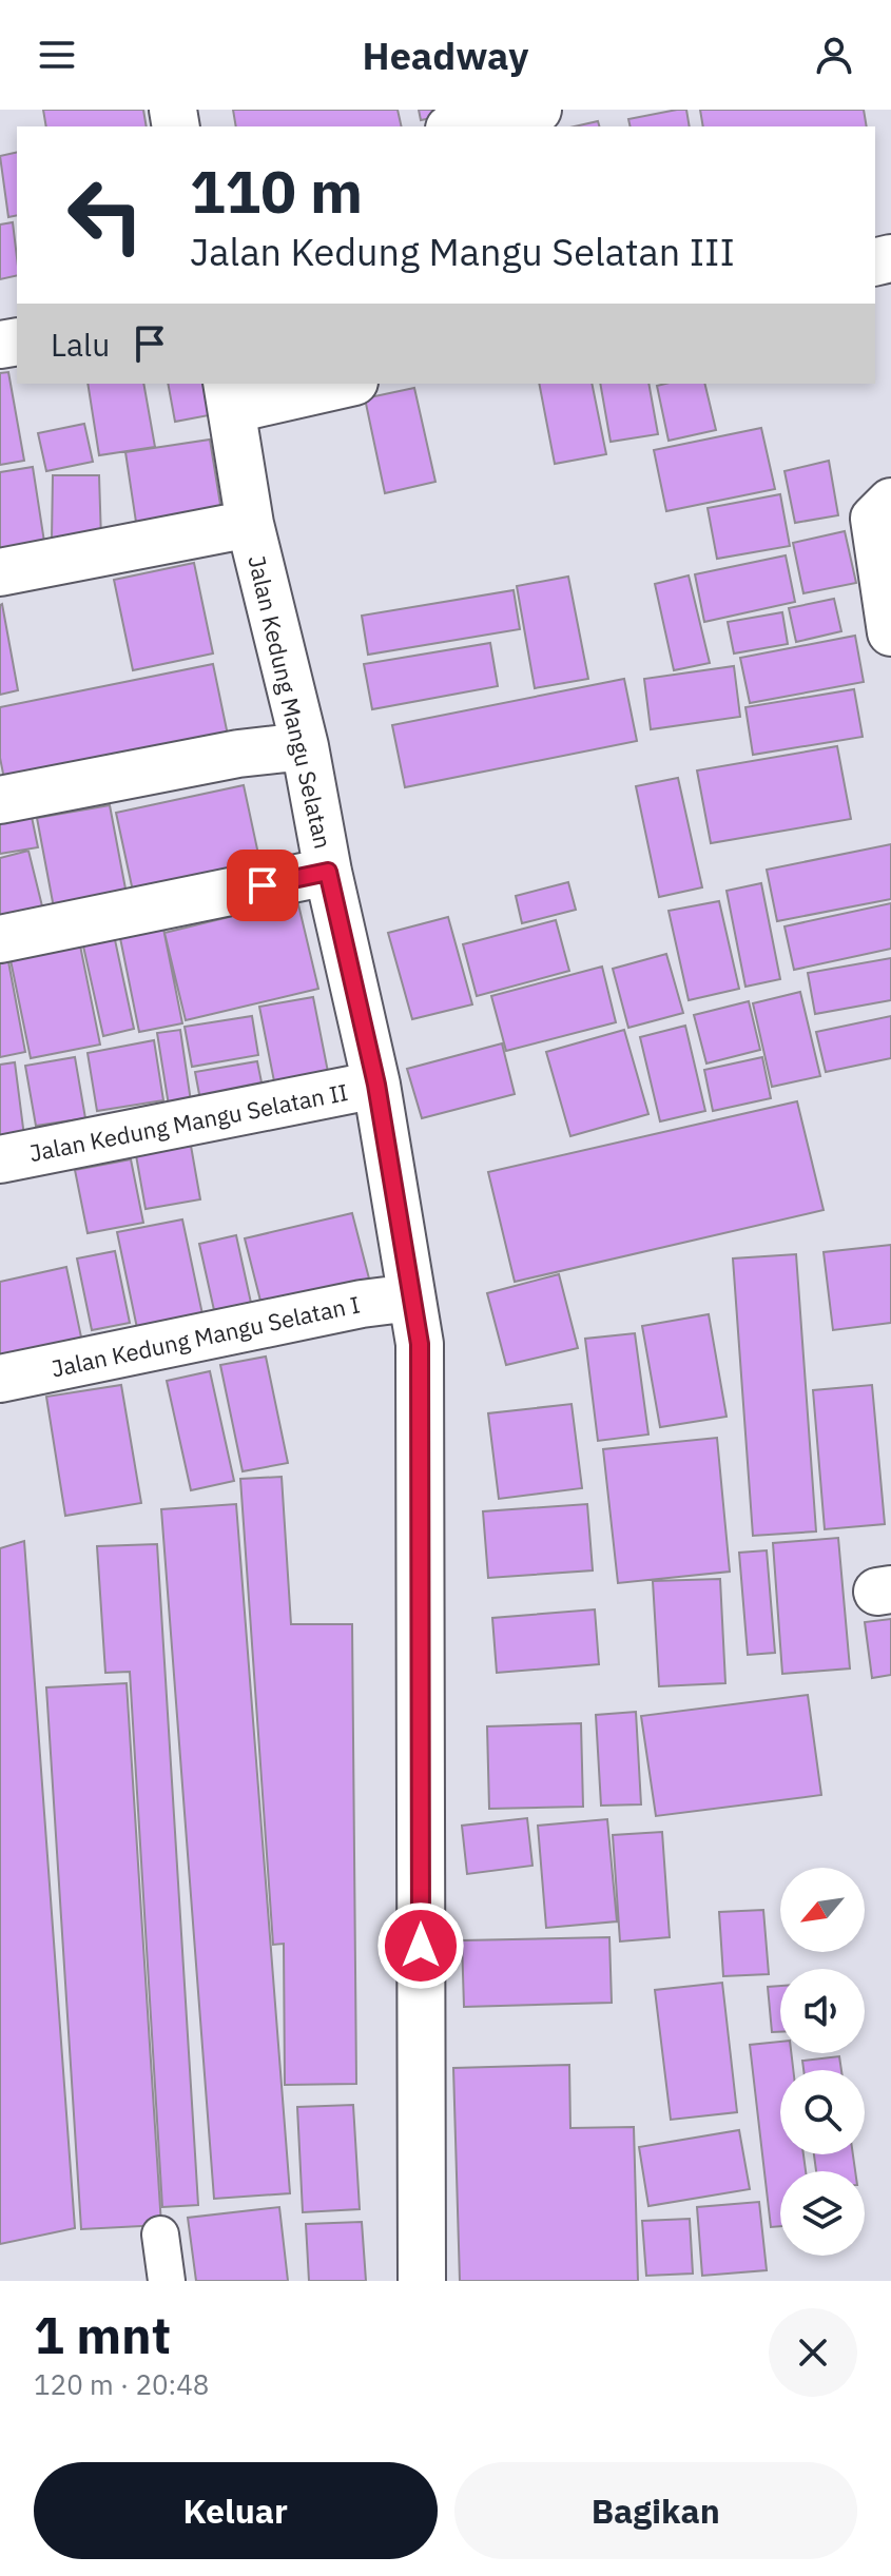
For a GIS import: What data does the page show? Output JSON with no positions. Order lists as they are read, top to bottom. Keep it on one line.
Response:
{"streets":{"street":["Jalan Kedung Mangu Selatan","Jalan Kedung Mangu Selatan II","Jalan Kedung Mangu Selatan I"]},"crossings":[["Jalan Kedung Mangu Selatan","Jalan Kedung Mangu Selatan II"],["Jalan Kedung Mangu Selatan","Jalan Kedung Mangu Selatan I"]],"north":"bottom left","page":{"header":"Headway","turn":["110 m","Jalan Kedung Mangu Selatan III"],"then":"Lalu","heading":["1 mnt","120 m · 20:48"],"buttons":["Keluar","Bagikan"]}}
